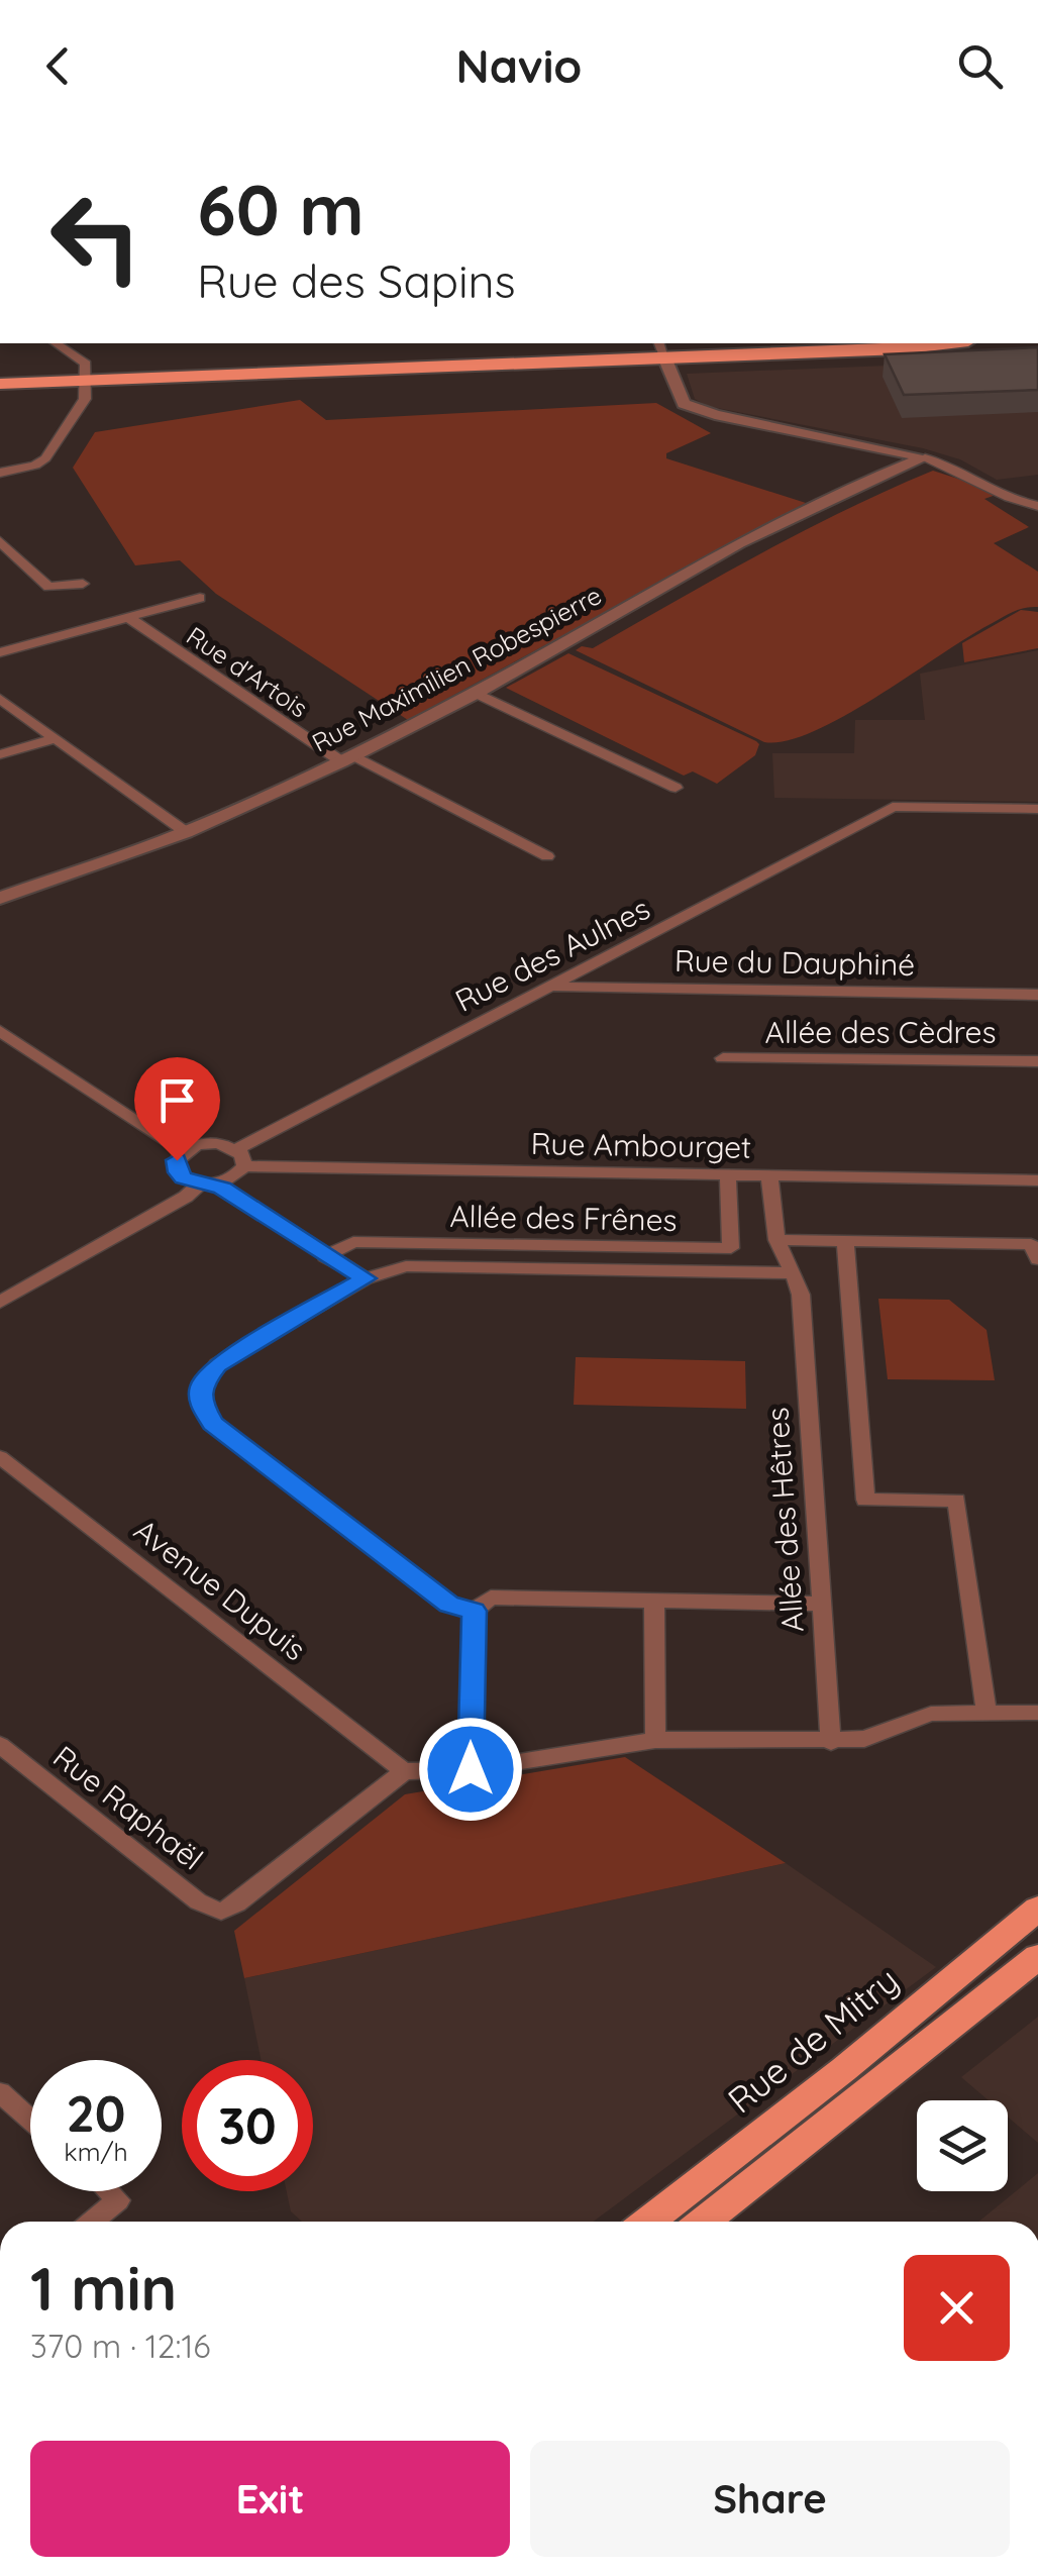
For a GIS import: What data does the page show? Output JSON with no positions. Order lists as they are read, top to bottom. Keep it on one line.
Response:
{"streets":{"main road":["Rue de Mitry"],"street":["Rue Maximilien Robespierre","Rue d'Artois","Rue des Aulnes","Rue du Dauphiné","Allée des Cèdres","Rue Ambourget","Allée des Frênes","Allée des Hêtres","Avenue Dupuis","Rue Raphaël"]},"crossings":[["Rue Maximilien Robespierre","Rue d'Artois"],["Rue des Aulnes","Rue du Dauphiné"],["Rue des Aulnes","Rue Ambourget"],["Rue Ambourget","Allée des Frênes"],["Rue Ambourget","Allée des Hêtres"],["Avenue Dupuis","Rue Raphaël"]],"page":{"header":"Navio","turn":["60 m","Rue des Sapins"],"speed":"20 km/h","limit":"30","heading":["1 min","370 m · 12:16"],"buttons":["Exit","Share"]}}
